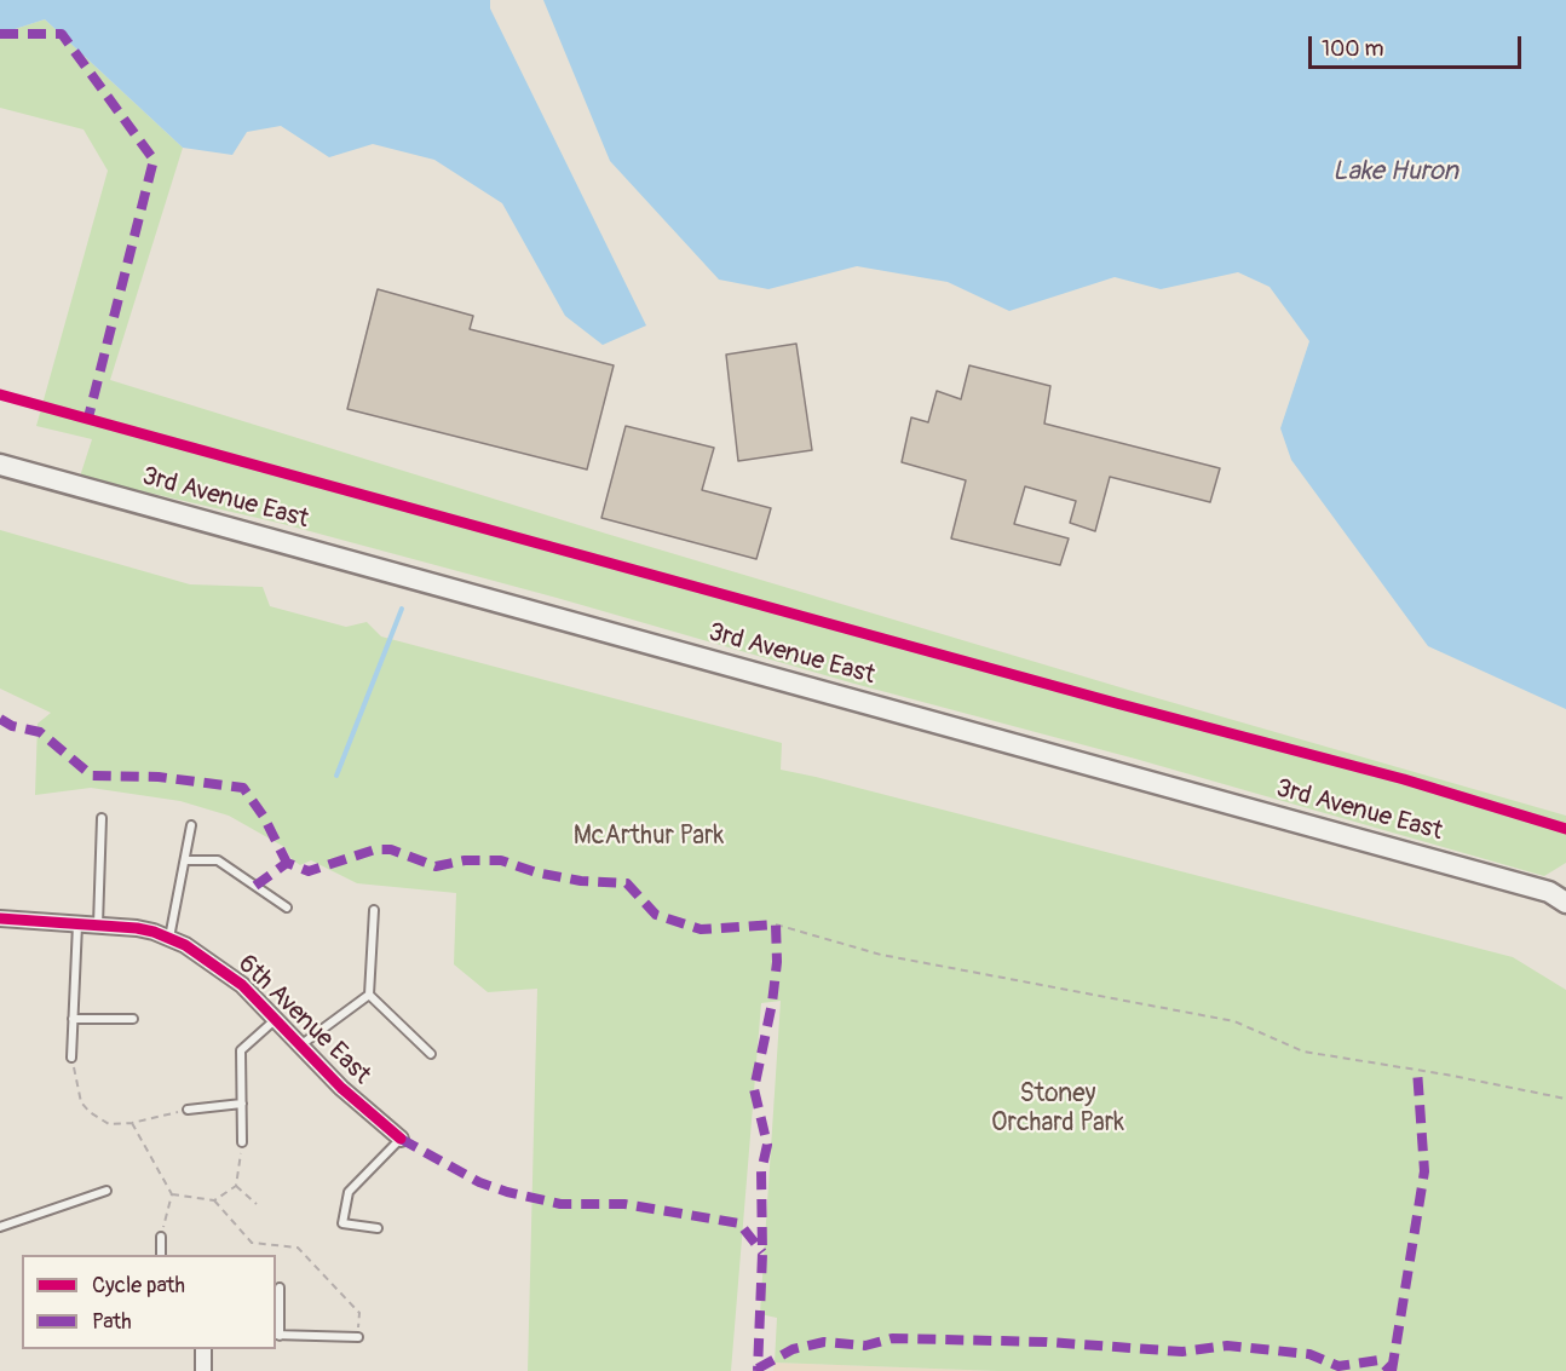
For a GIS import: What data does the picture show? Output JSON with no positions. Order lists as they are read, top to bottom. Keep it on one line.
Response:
{"streets":{"main road":["3rd Avenue East"],"street":["6th Avenue East"]},"water":["Lake Huron"],"parks":["McArthur Park","Stoney Orchard Park"],"legend":["Cycle path","Path"],"scale_bar":"100 m"}
